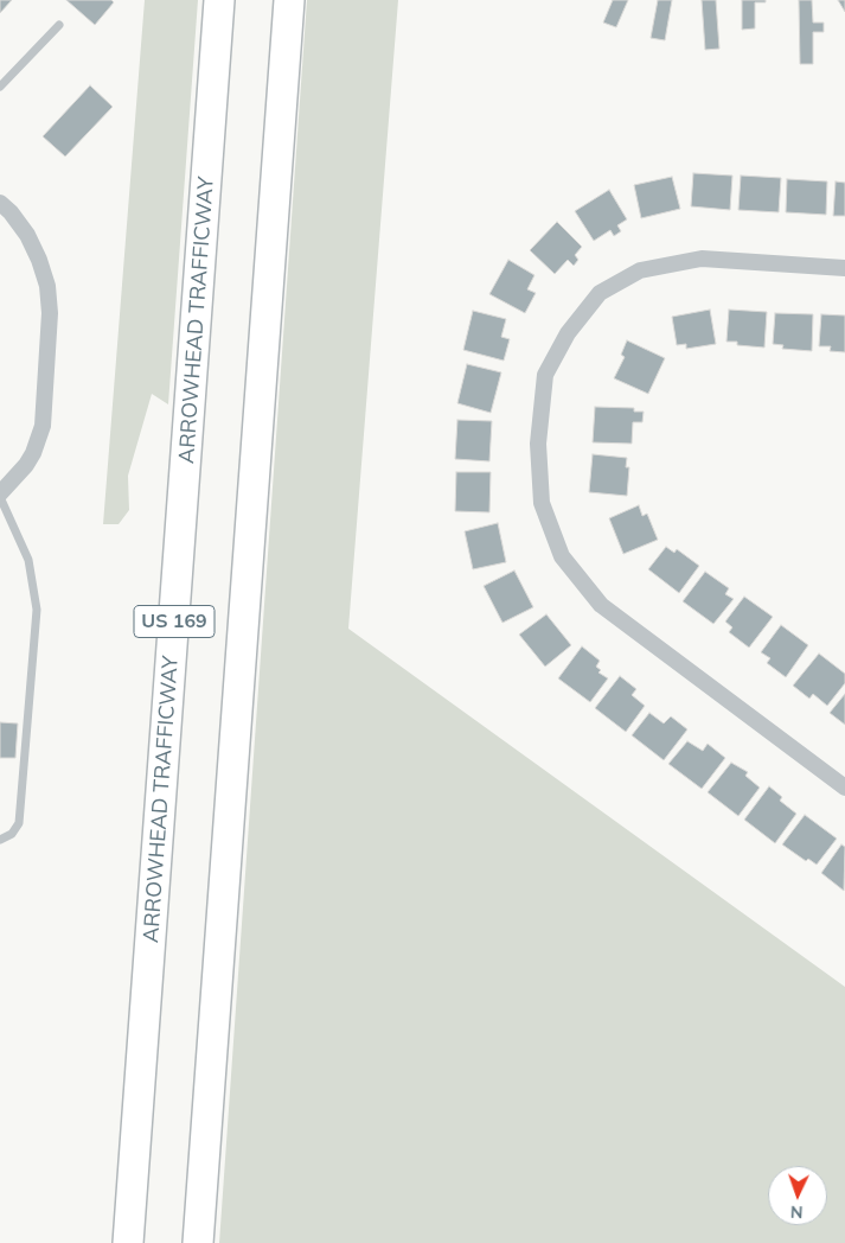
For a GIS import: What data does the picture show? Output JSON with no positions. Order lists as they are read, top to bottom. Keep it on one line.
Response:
{"streets":{"highway":["ARROWHEAD TRAFFICWAY","US 169"]},"north":"bottom"}
